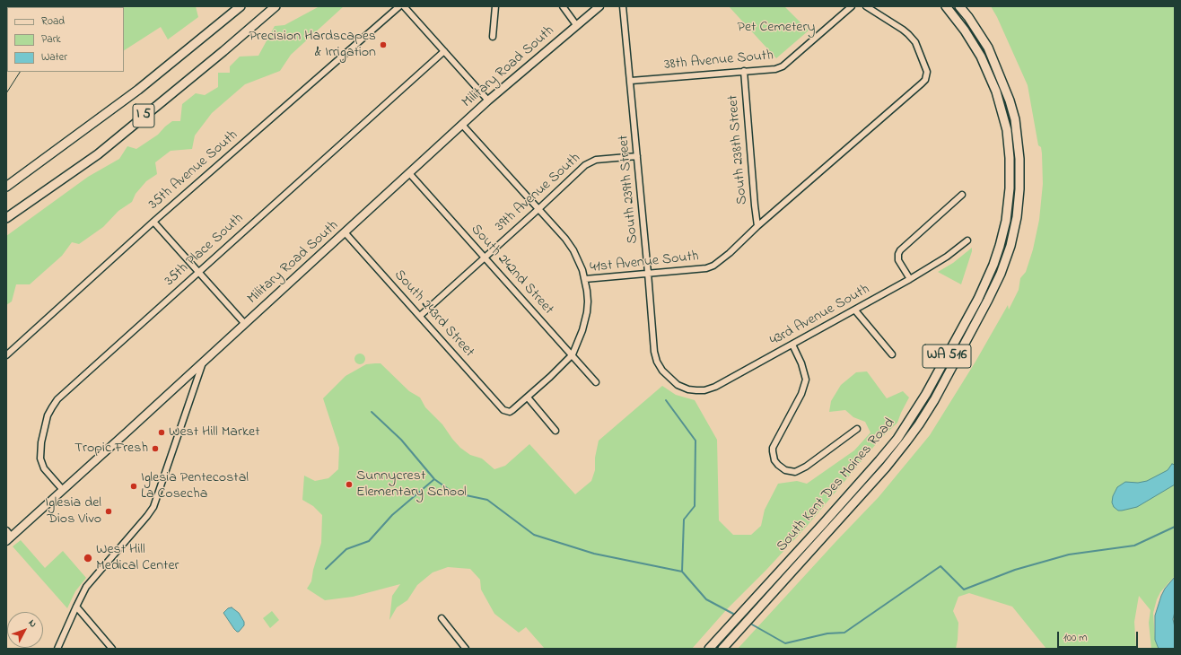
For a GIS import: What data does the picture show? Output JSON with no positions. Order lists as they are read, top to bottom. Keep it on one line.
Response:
{"streets":{"highway":["I 5","WA 516","South Kent Des Moines Road"],"main road":["Military Road South"],"street":["38th Avenue South","South 238th Street","35th Avenue South","South 239th Street","39th Avenue South","35th Place South","41st Avenue South","South 242nd Street","South 243rd Street","43rd Avenue South"]},"crossings":[["38th Avenue South","South 238th Street"],["38th Avenue South","South 239th Street"],["Military Road South","35th Place South"],["Military Road South","South 242nd Street"],["Military Road South","South 243rd Street"],["South 238th Street","41st Avenue South"],["South 239th Street","39th Avenue South"],["South 239th Street","41st Avenue South"],["South 239th Street","43rd Avenue South"],["39th Avenue South","South 242nd Street"],["39th Avenue South","South 243rd Street"],["41st Avenue South","South 242nd Street"],["41st Avenue South","South 243rd Street"]],"parks":["Pet Cemetery"],"places":["Precision Hardscapes & Irrigation","West Hill Market","Tropic Fresh","Sunnycrest Elementary School","Iglesia Pentecostal La Cosecha","Iglesia del Dios Vivo","West Hill Medical Center"],"legend":["Road","Park","Water"],"scale_bar":"100 m","north":"top right"}
